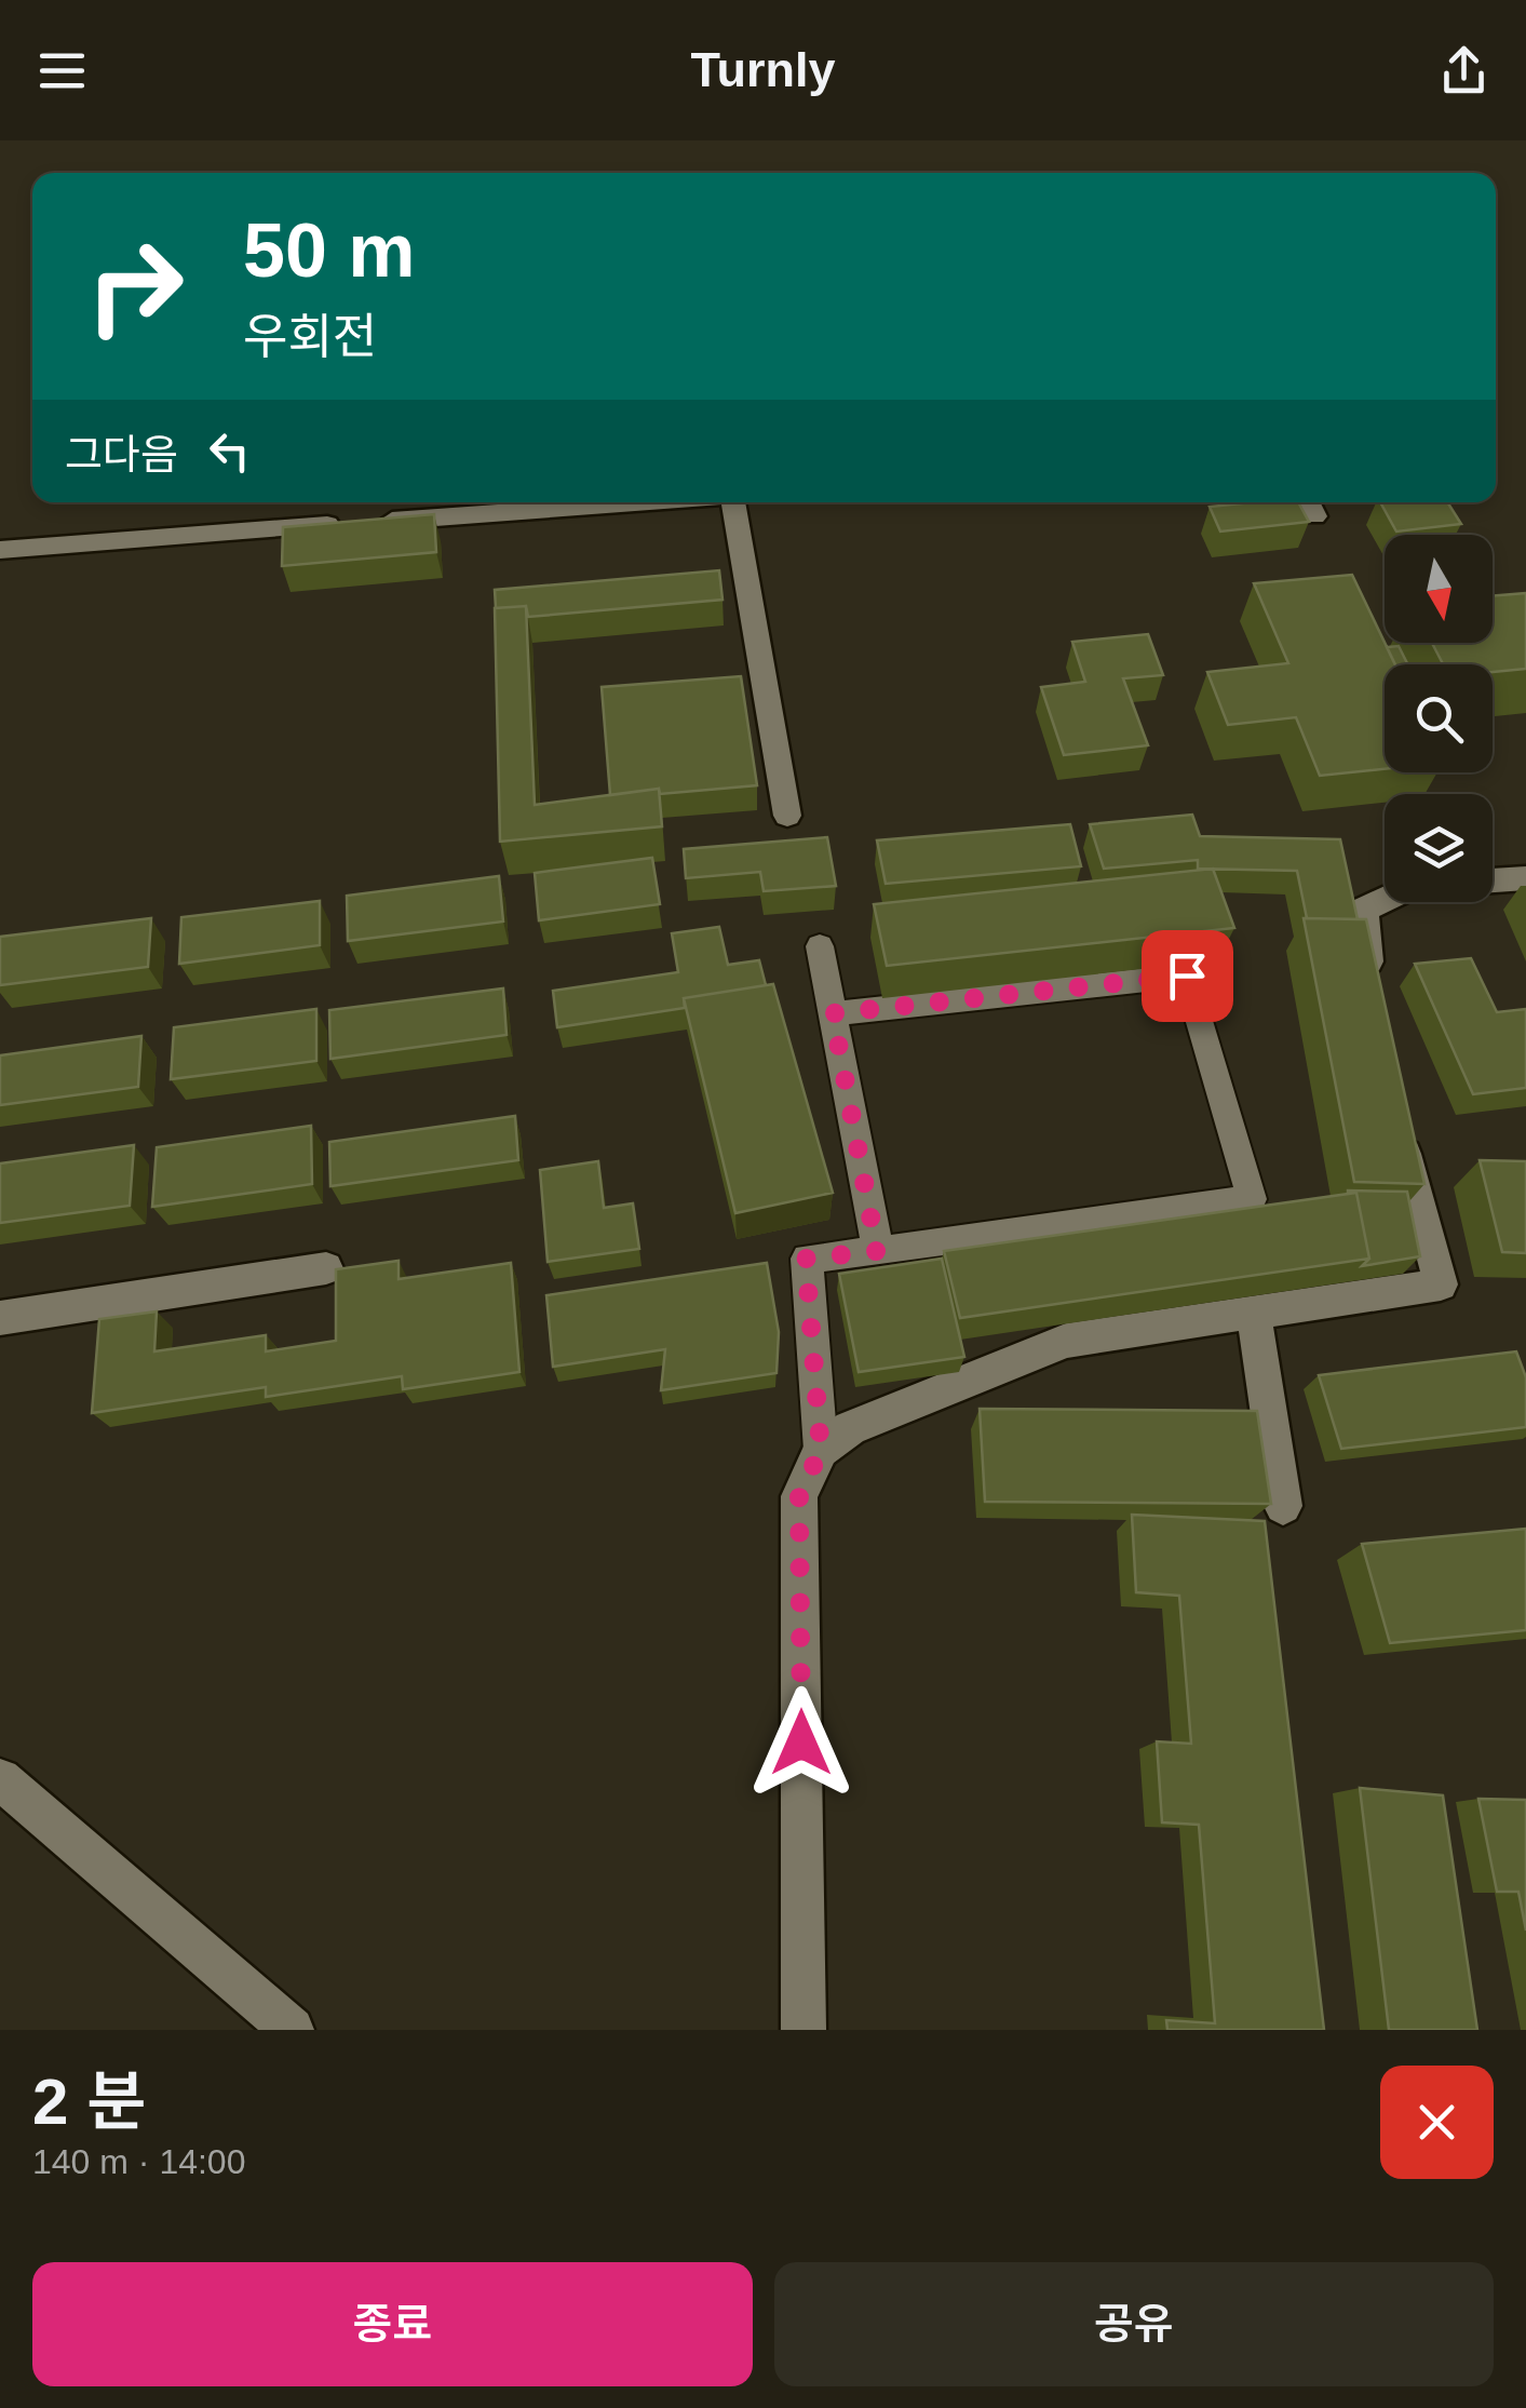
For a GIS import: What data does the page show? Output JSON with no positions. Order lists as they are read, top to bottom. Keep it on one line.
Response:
{"north":"bottom","page":{"header":"Turnly","turn":["50 m","우회전"],"then":"그다음","heading":["2 분","140 m · 14:00"],"buttons":["종료","공유"]}}
